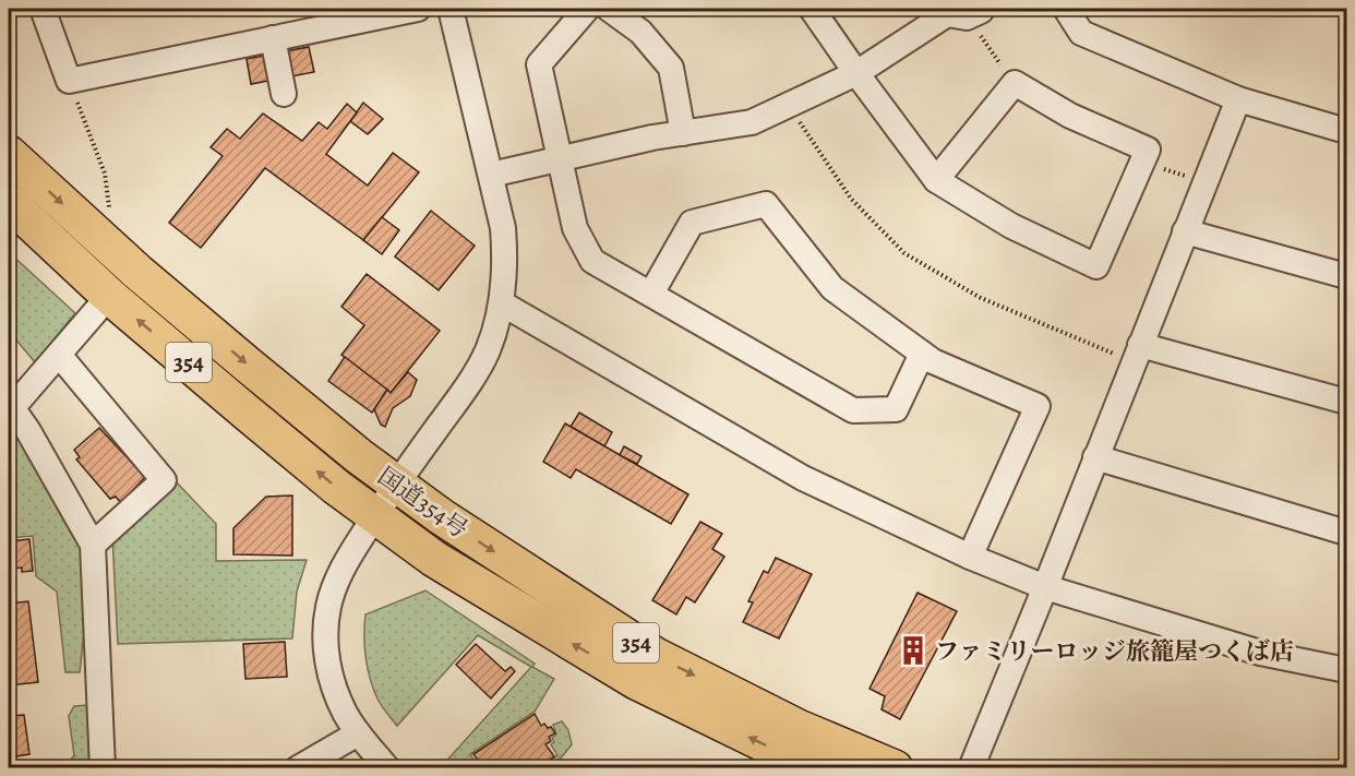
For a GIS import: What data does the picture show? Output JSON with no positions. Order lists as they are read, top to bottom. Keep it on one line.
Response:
{"streets":{"highway":["354","国道354号"]},"places":{"building":["ファミリーロッジ旅籠屋つくば店"]}}
